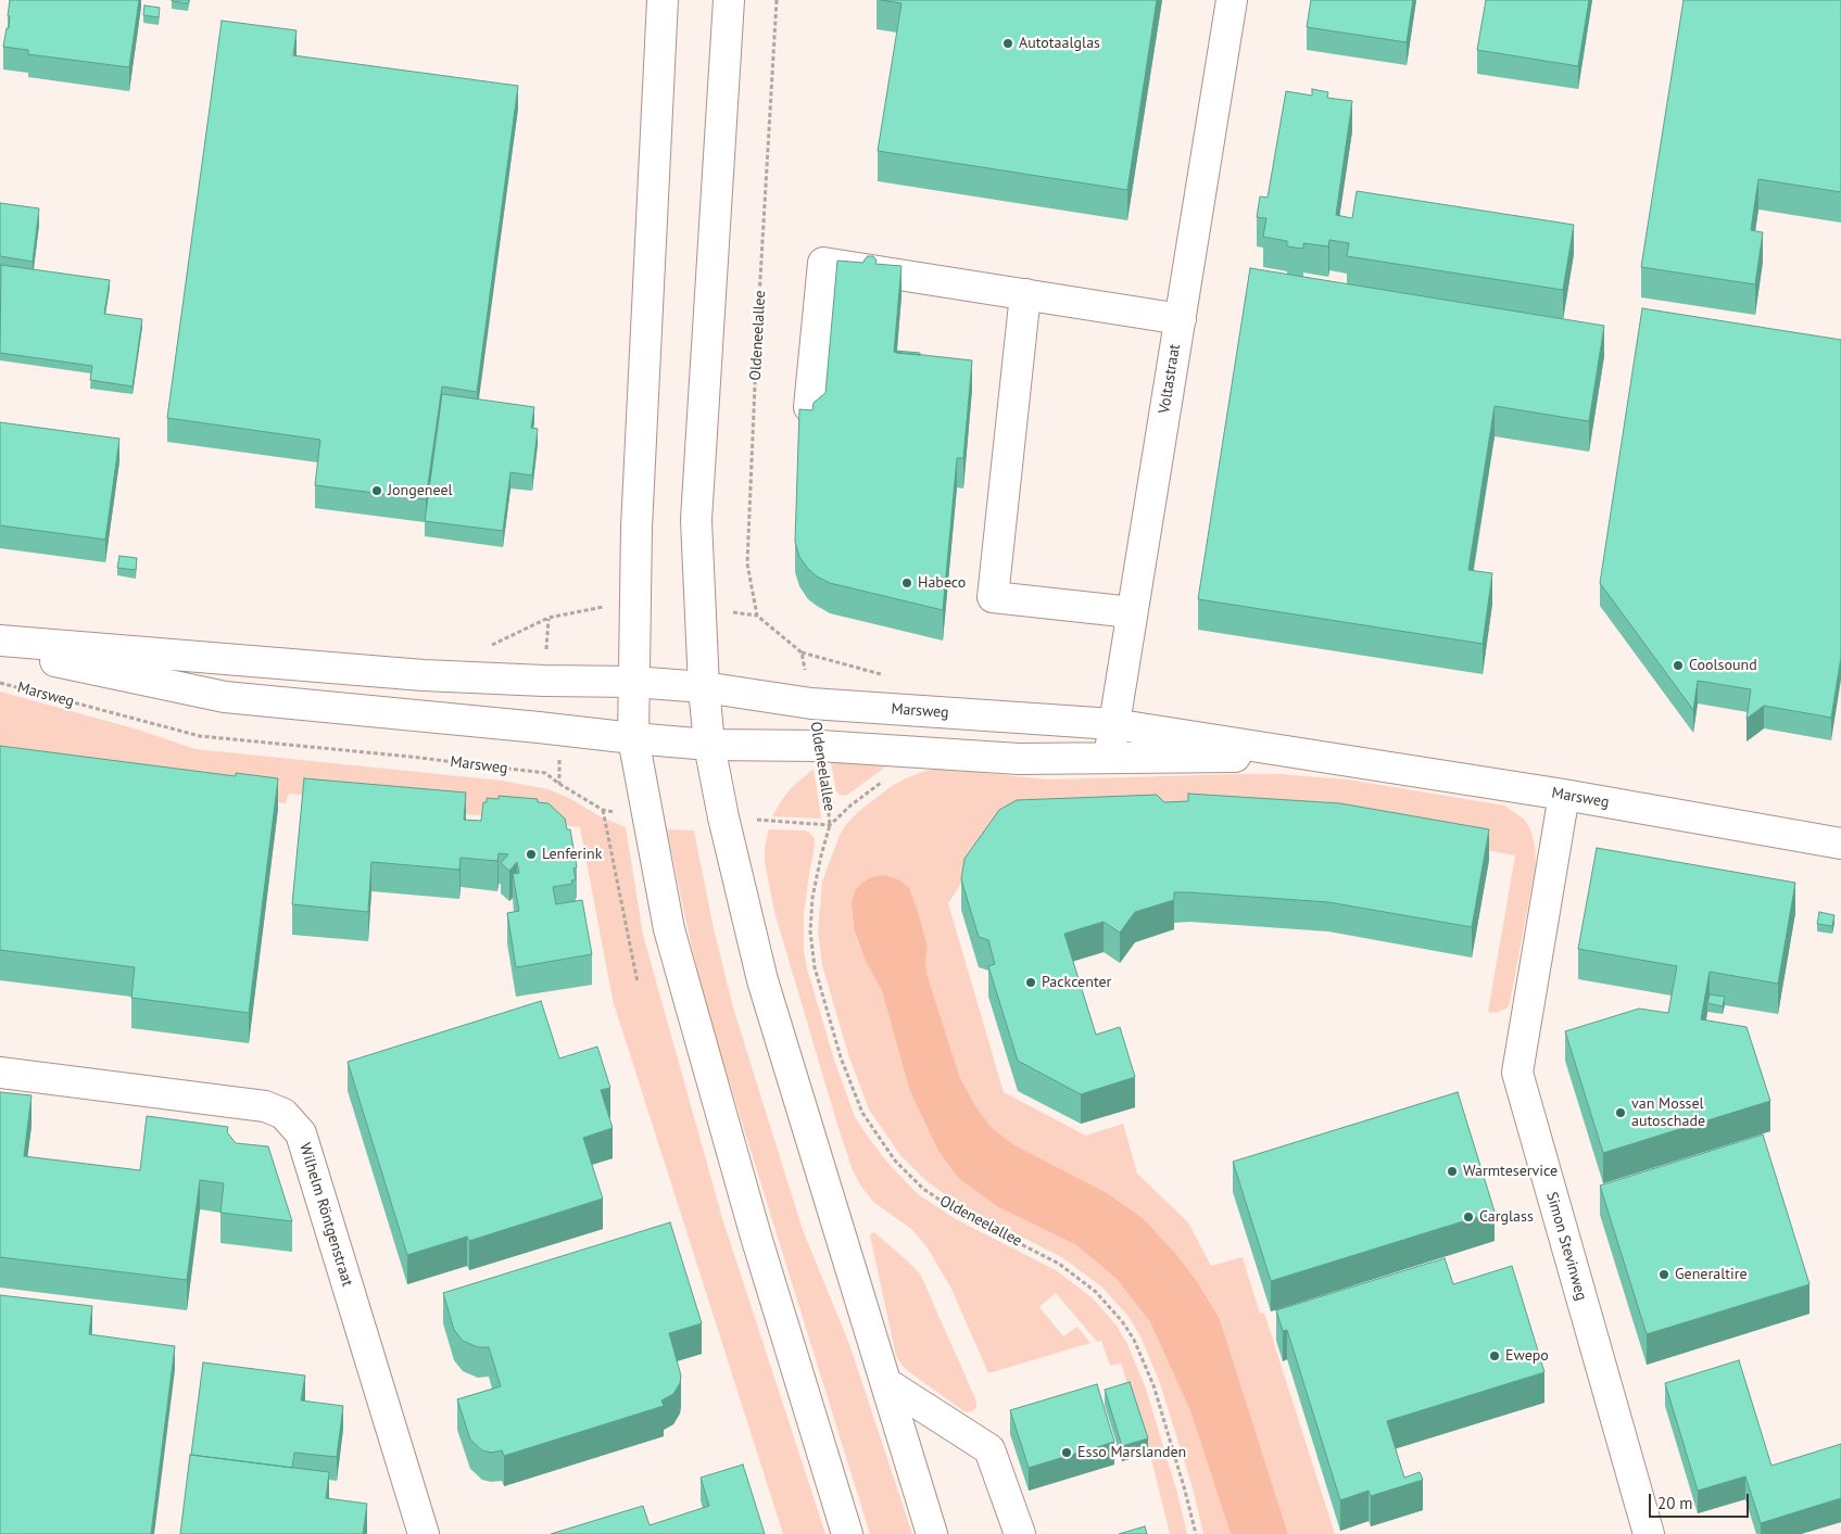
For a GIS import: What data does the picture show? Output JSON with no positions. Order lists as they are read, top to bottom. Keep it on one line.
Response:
{"streets":{"street":["Voltastraat","Marsweg","Wilhelm Röntgenstraat","Simon Stevinweg"],"path":["Oldeneelallee"]},"crossings":[["Oldeneelallee","Marsweg"],["Voltastraat","Marsweg"],["Marsweg","Simon Stevinweg"]],"places":["Autotaalglas","Jongeneel","Habeco","Coolsound","Lenferink","Packcenter","van Mossel autoschade","Warmteservice","Carglass","Generaltire","Ewepo","Esso Marslanden"],"scale_bar":"20 m"}
